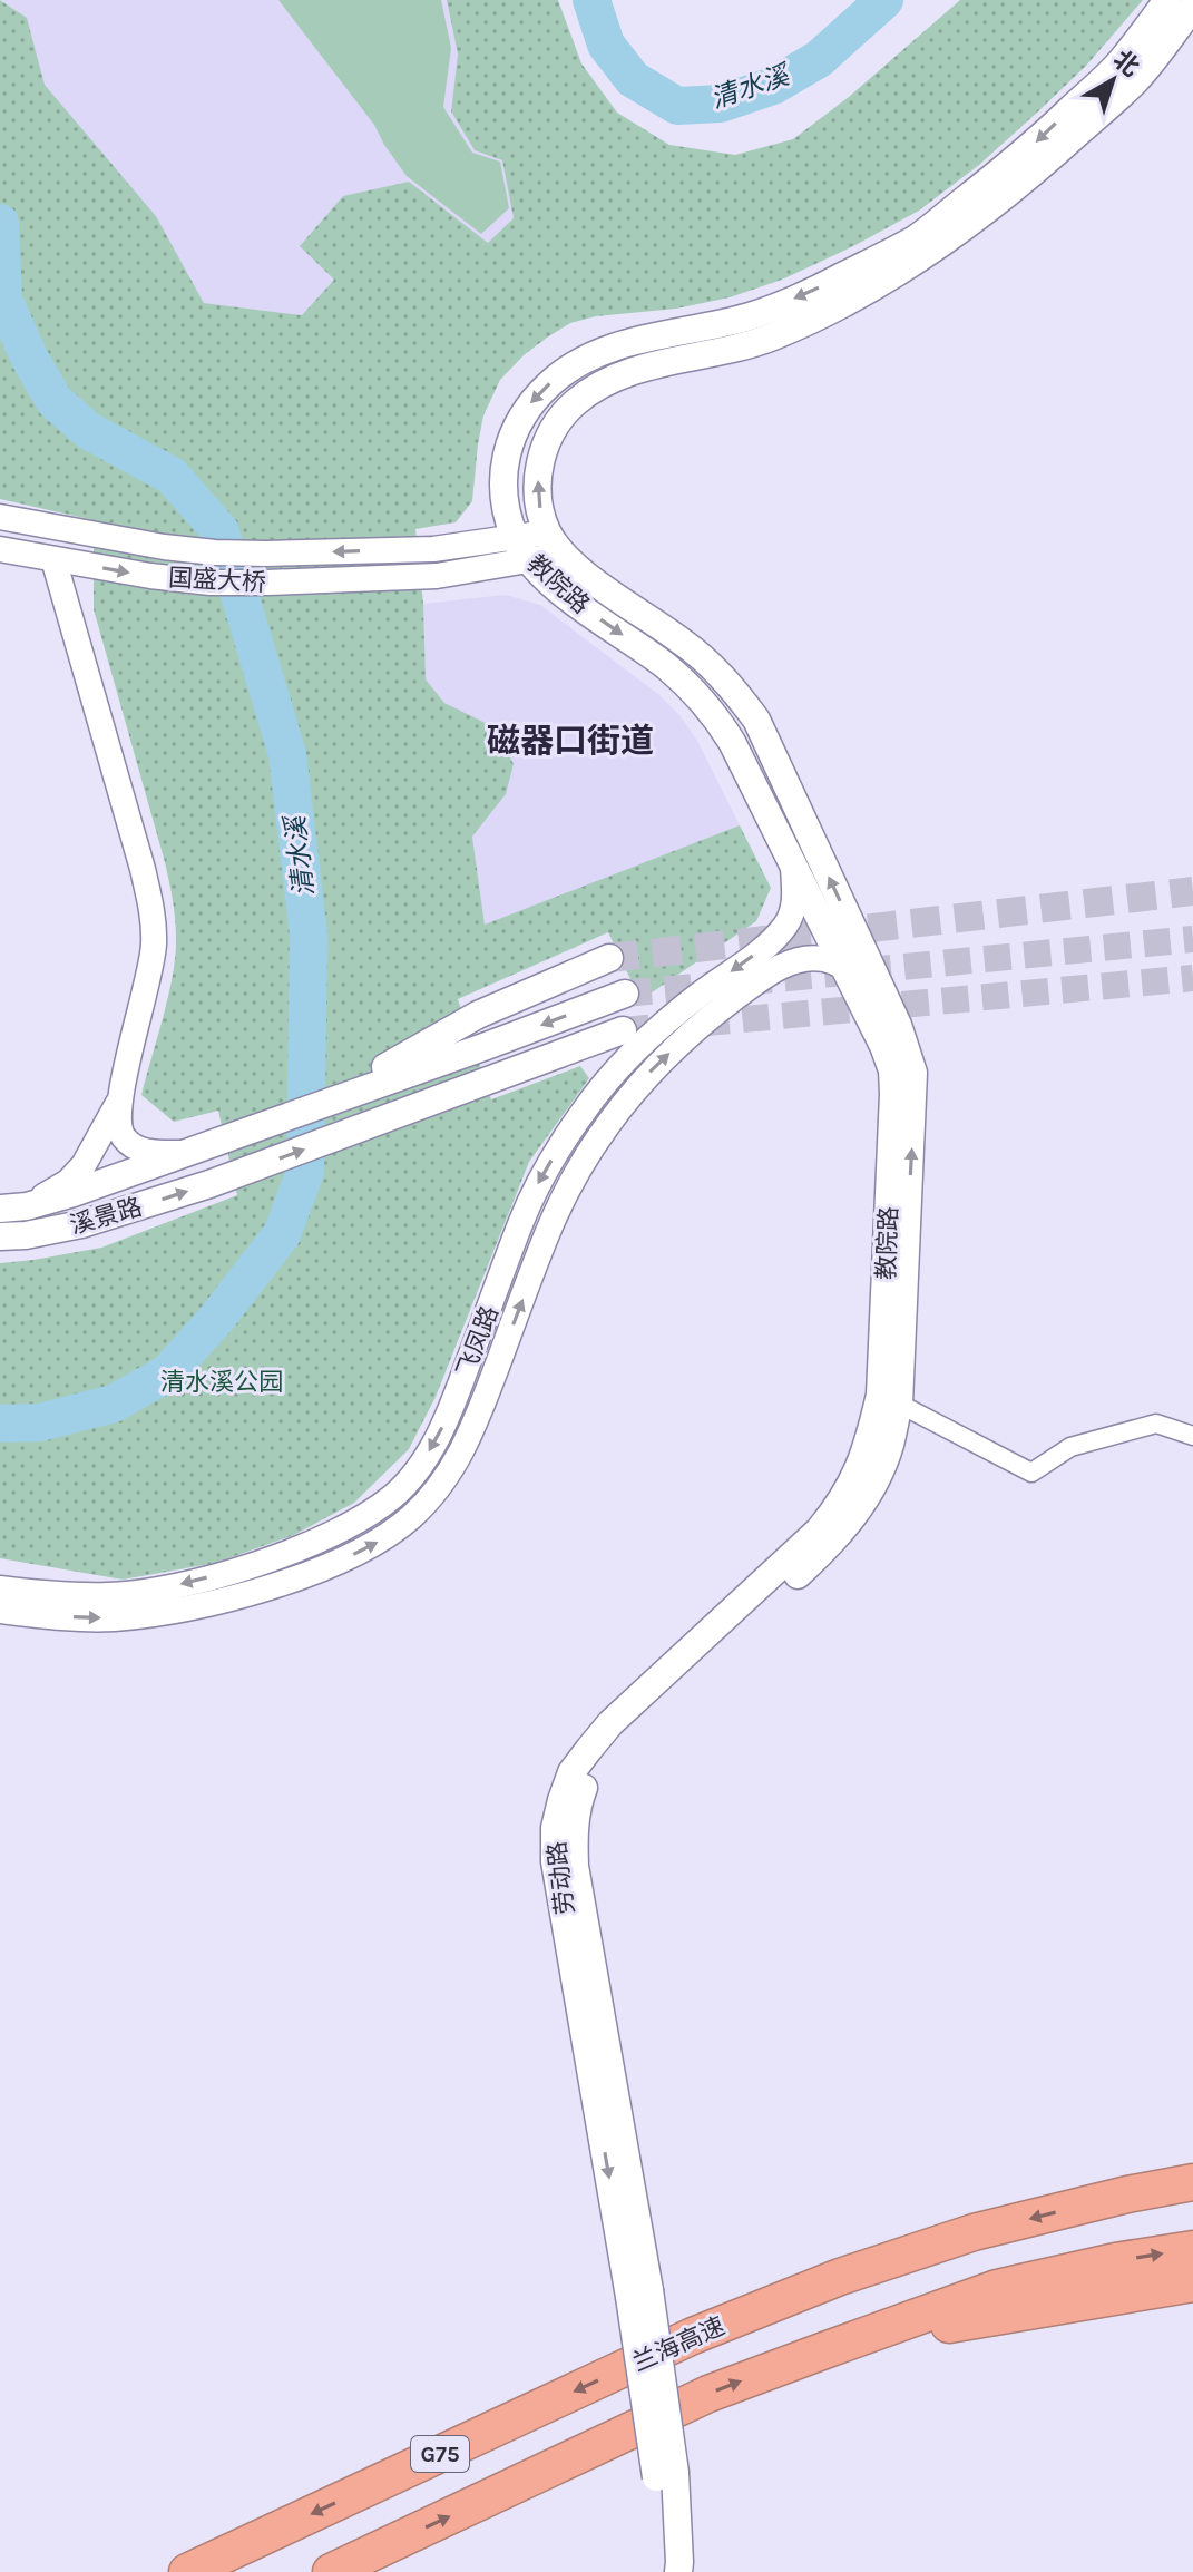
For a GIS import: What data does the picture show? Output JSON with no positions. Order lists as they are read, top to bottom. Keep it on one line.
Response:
{"streets":{"highway":["兰海高速","G75"],"main road":["教院路","溪景路","劳动路"],"street":["国盛大桥","飞凤路"]},"crossings":[["国盛大桥","教院路"],["教院路","飞凤路"],["教院路","劳动路"]],"districts":["磁器口街道"],"water":["清水溪"],"parks":["清水溪公园"],"north":"top right"}
